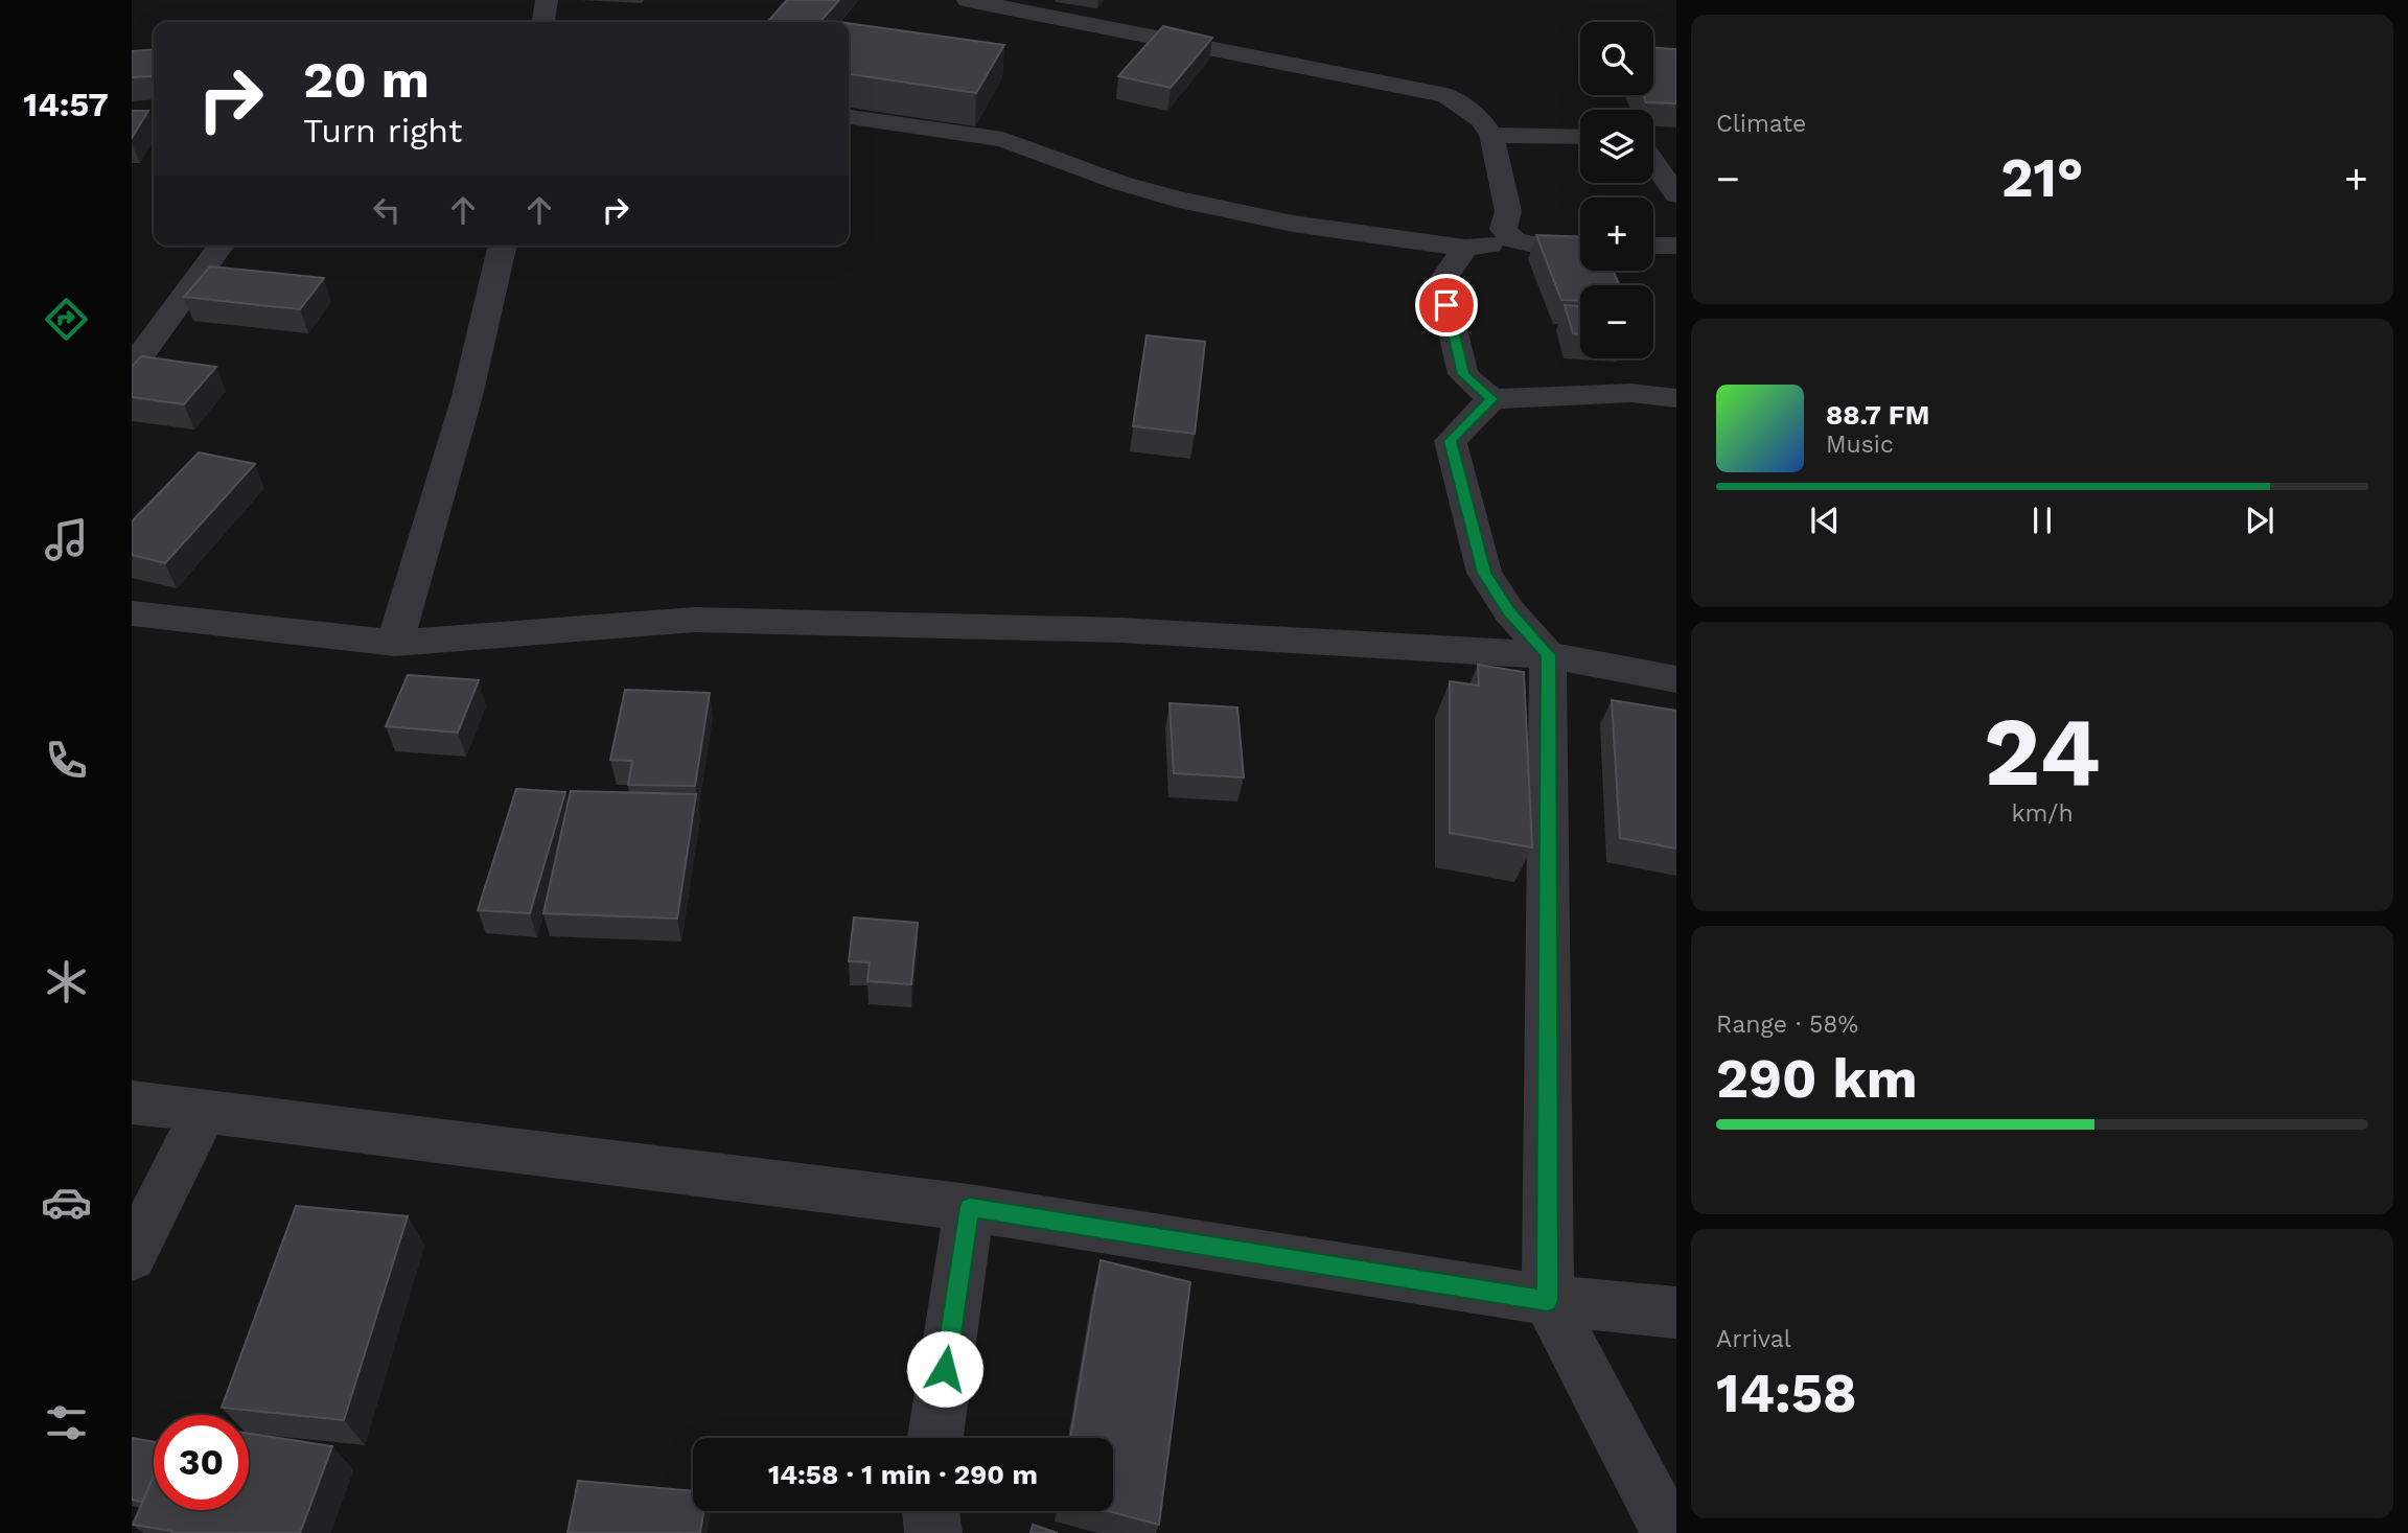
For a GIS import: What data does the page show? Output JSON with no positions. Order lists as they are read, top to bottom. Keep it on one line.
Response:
{"page":{"tabs":"14:57","tile":["Climate",["24","km/h"],["Range · 58%","290 km"],["Arrival","14:58"]],"map_buttons":["+","−"],"turn":["20 m","Turn right"],"heat":["−","21°","+"],"song":["88.7 FM","Music"],"limit":"30","trip":"14:58 · 1 min · 290 m"}}
